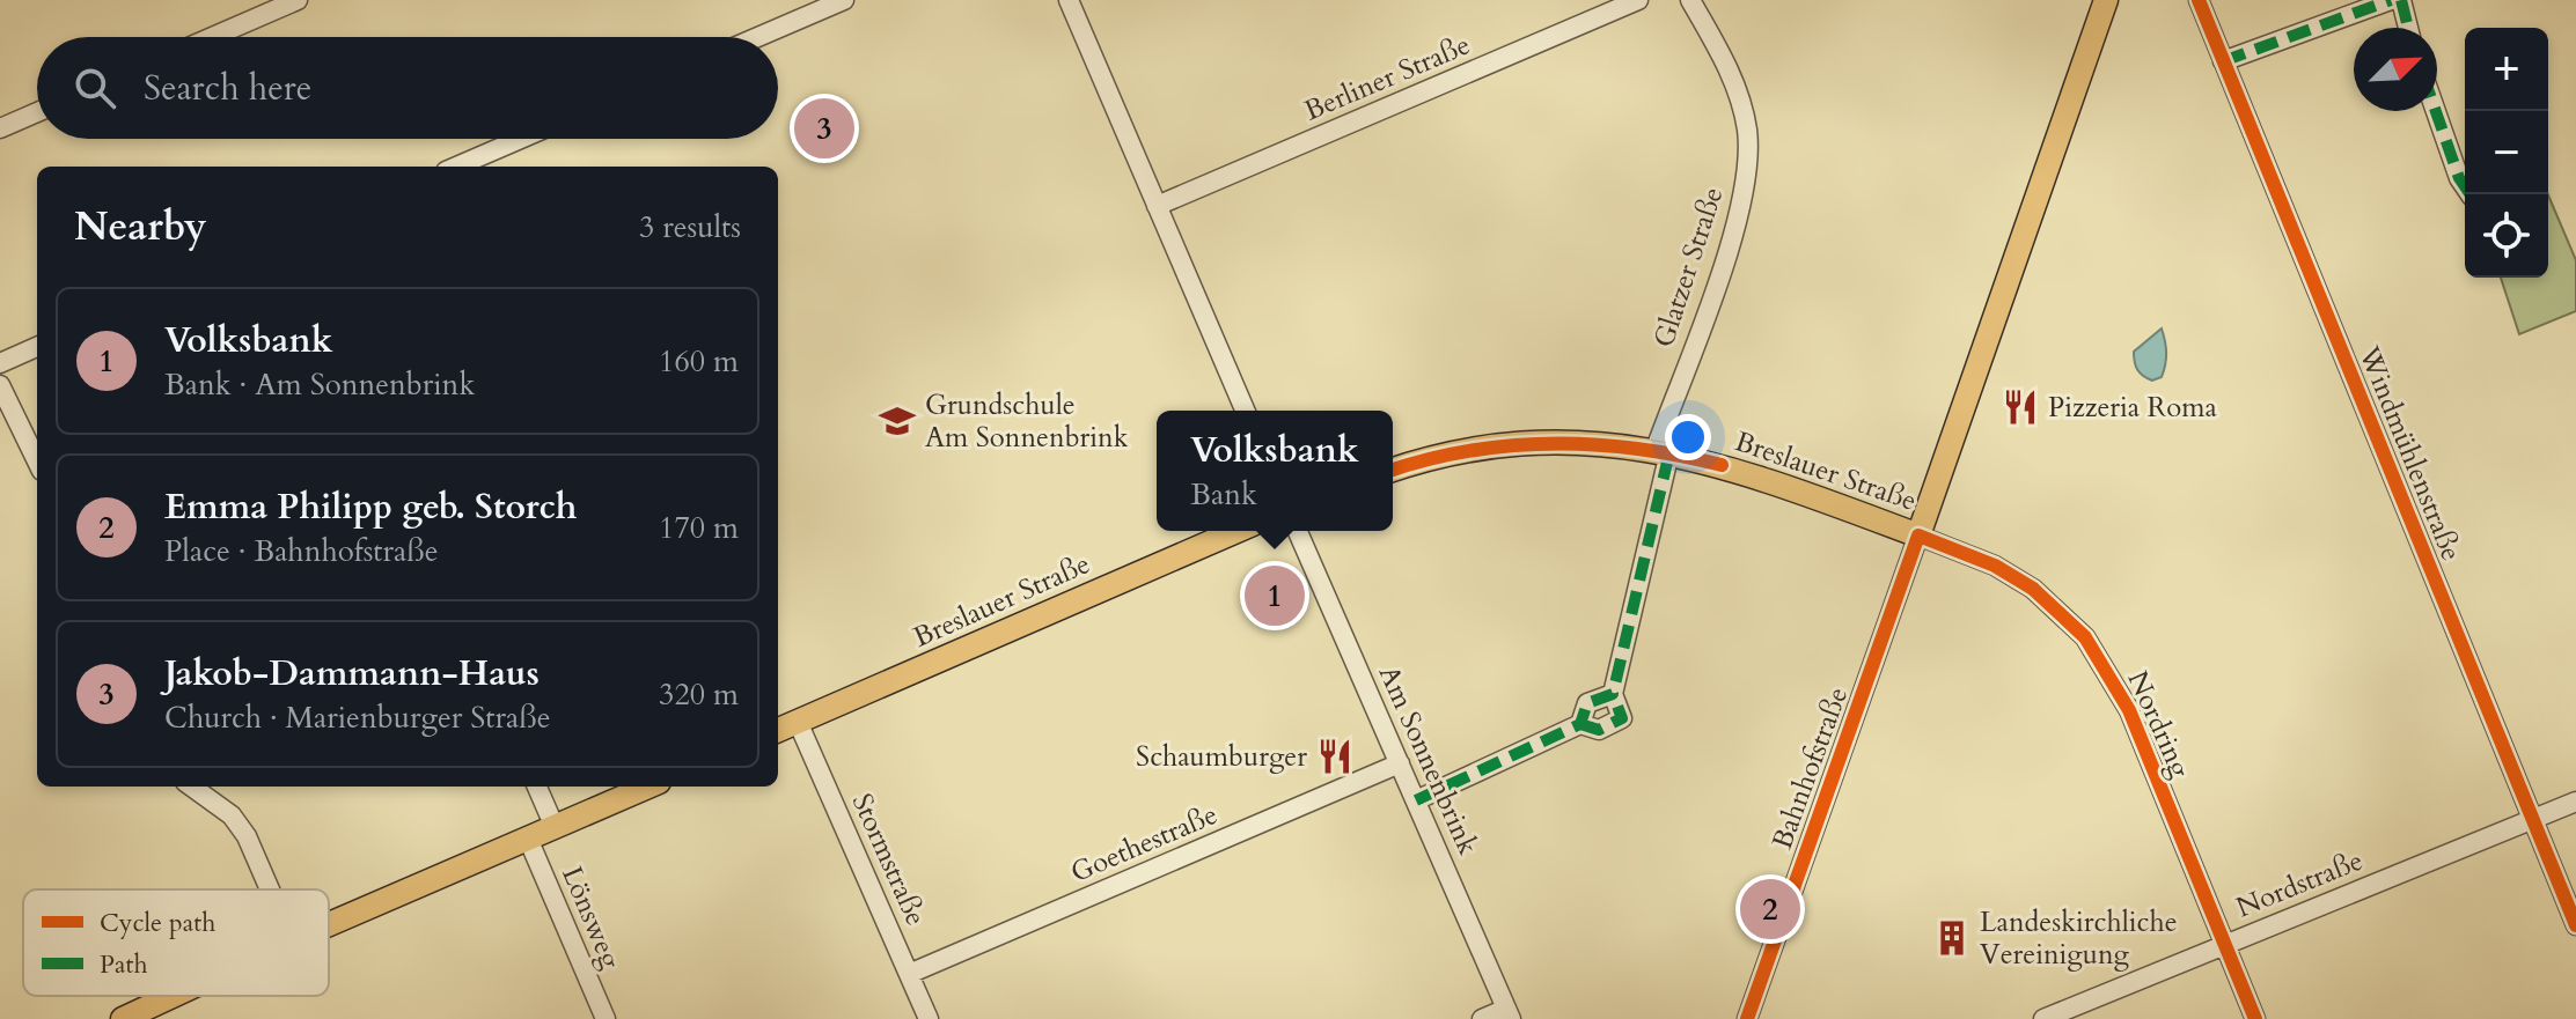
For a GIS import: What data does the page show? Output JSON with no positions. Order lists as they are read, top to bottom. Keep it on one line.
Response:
{"streets":{"main road":["Breslauer Straße","Bahnhofstraße"],"street":["Berliner Straße","Glatzer Straße","Windmühlenstraße","Nordring","Am Sonnenbrink","Goethestraße","Stormstraße","Nordstraße","Lönsweg"]},"crossings":[["Glatzer Straße","Breslauer Straße"],["Windmühlenstraße","Nordstraße"],["Breslauer Straße","Nordring"],["Breslauer Straße","Bahnhofstraße"],["Breslauer Straße","Stormstraße"],["Nordring","Bahnhofstraße"],["Nordring","Nordstraße"],["Am Sonnenbrink","Goethestraße"],["Goethestraße","Stormstraße"]],"places":{"restaurant":["Pizzeria Roma","Schaumburger"],"school or university":["Grundschule Am Sonnenbrink"],"building":["Landeskirchliche Vereinigung"]},"legend":["Cycle path","Path"],"north":"top right","page":{"map_buttons":["+","−"],"search":"Search here","pins":["3","1","2"],"heading":["Nearby","3 results"],"list":[{"mark":"1","name":"Volksbank","note":"Bank · Am Sonnenbrink","value":"160 m"},{"mark":"2","name":"Emma Philipp geb. Storch","note":"Place · Bahnhofstraße","value":"170 m"},{"mark":"3","name":"Jakob-Dammann-Haus","note":"Church · Marienburger Straße","value":"320 m"}],"popup":["Volksbank","Bank"]}}
